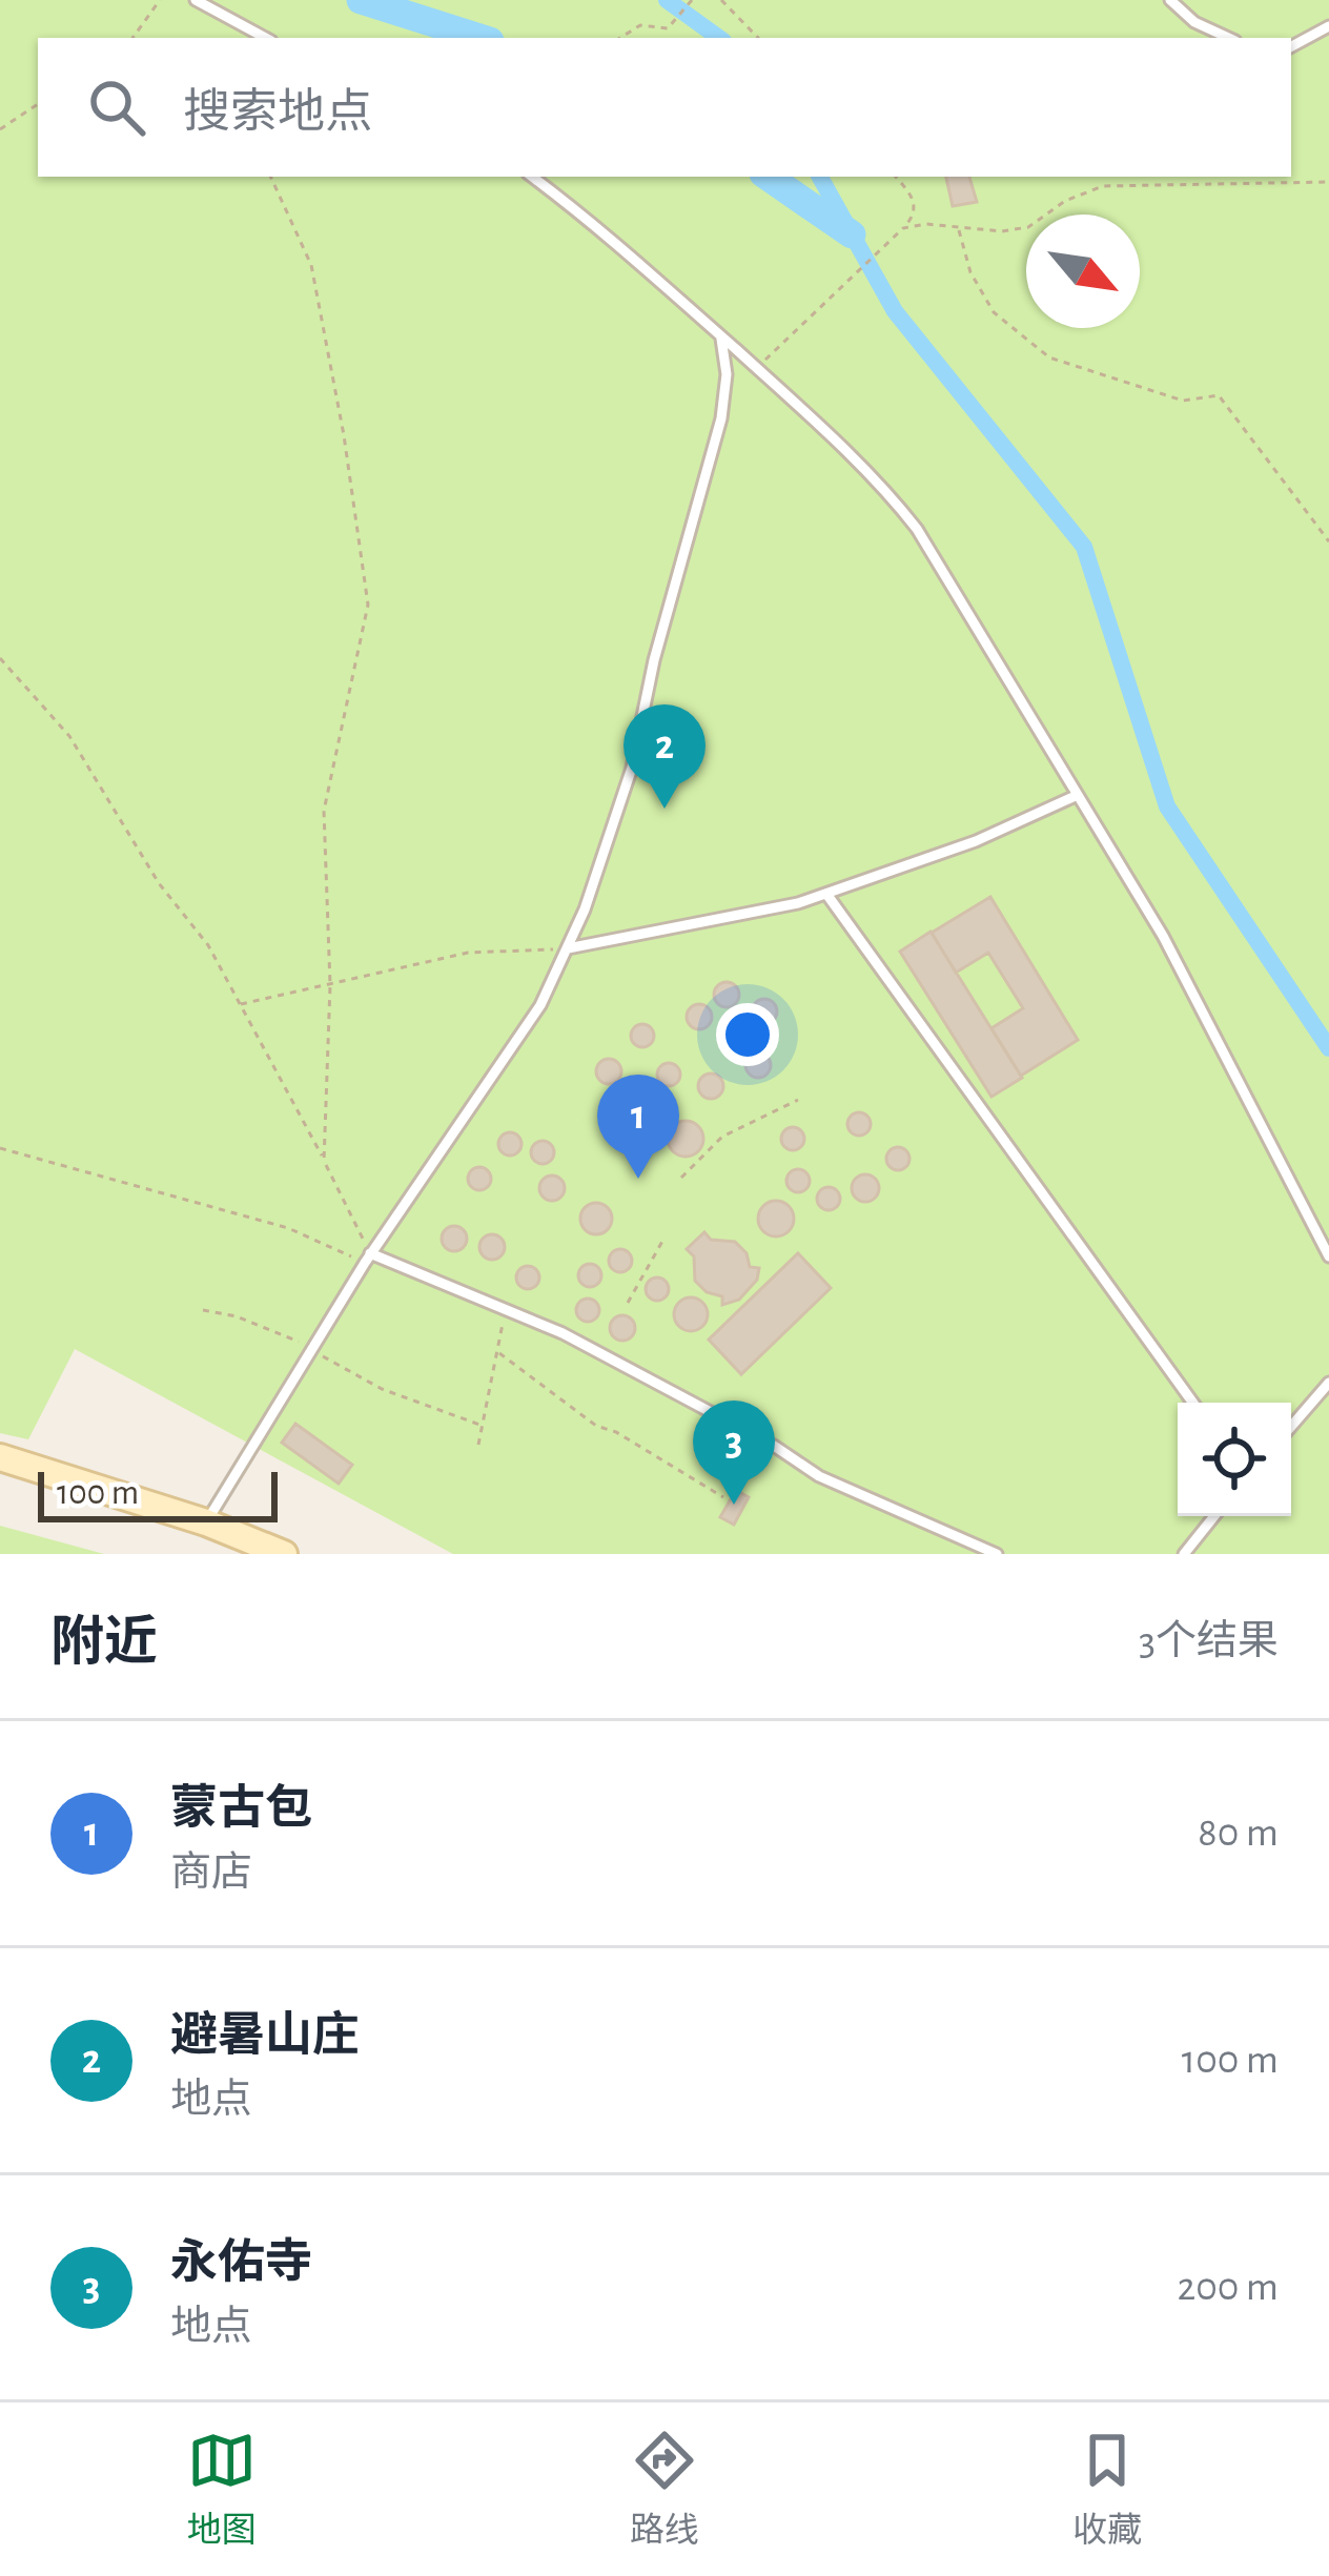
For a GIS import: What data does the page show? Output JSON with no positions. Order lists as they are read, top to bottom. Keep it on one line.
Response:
{"scale_bar":"100 m","north":"bottom right","page":{"search":"搜索地点","pins":["2","1","3"],"scale":"100 m","heading":["附近","3个结果"],"list":[{"mark":"1","name":"蒙古包","note":"商店","value":"80 m"},{"mark":"2","name":"避暑山庄","note":"地点","value":"100 m"},{"mark":"3","name":"永佑寺","note":"地点","value":"200 m"}],"nav":["地图","路线","收藏"]}}
